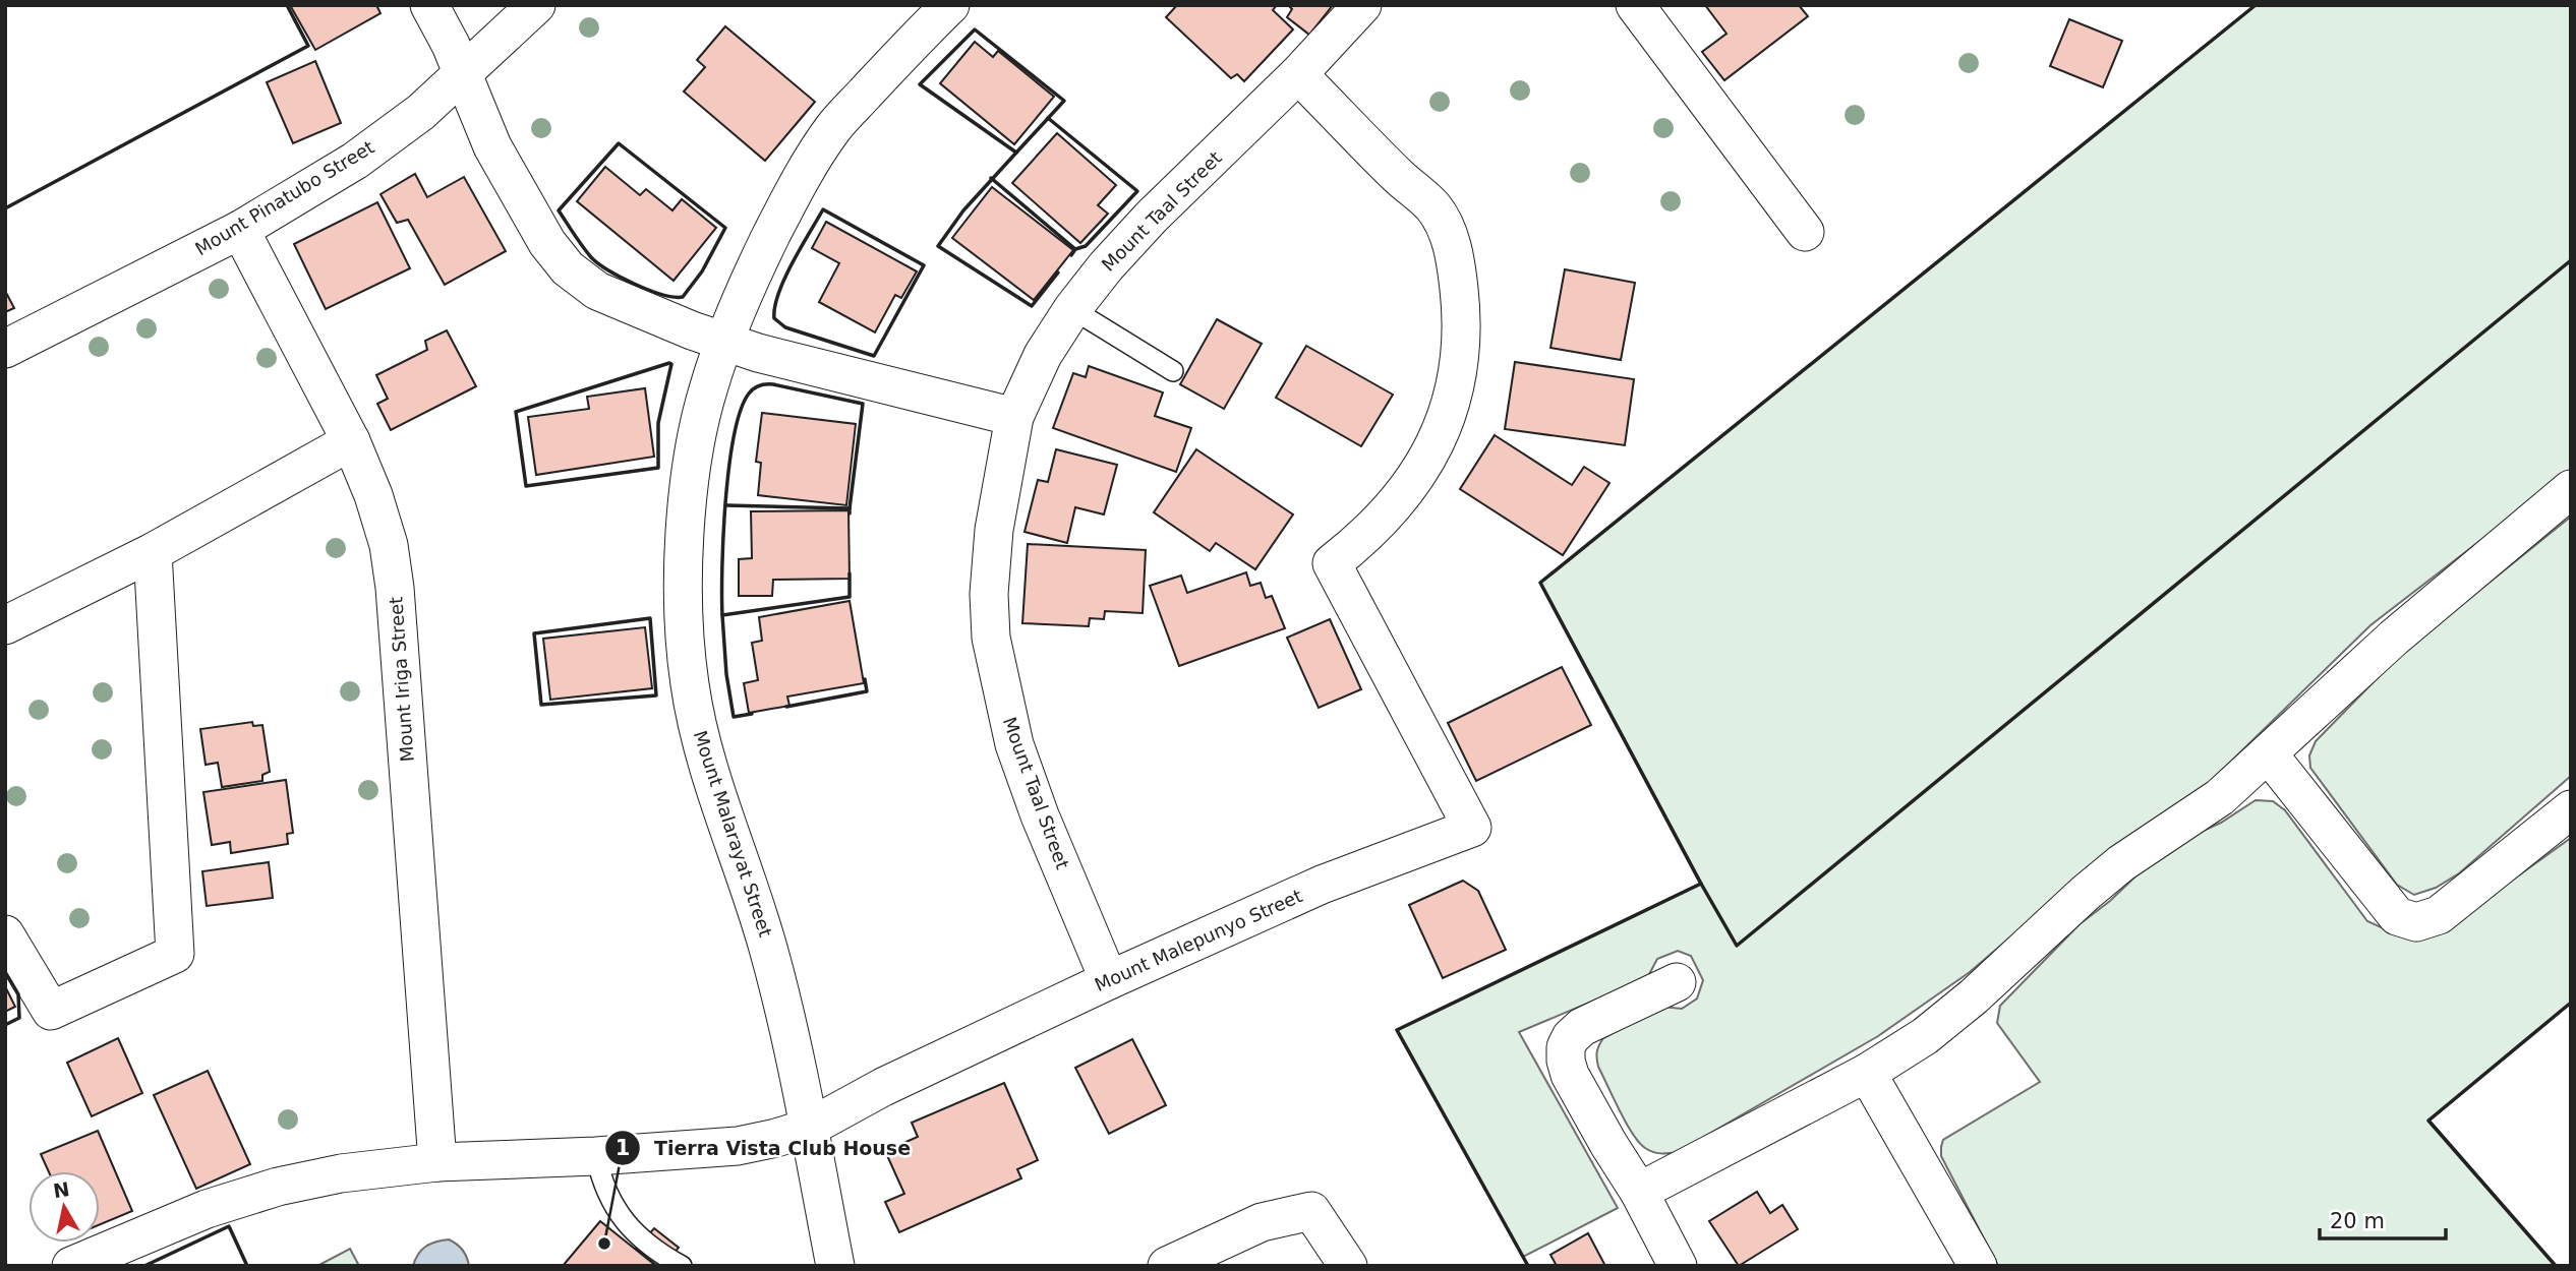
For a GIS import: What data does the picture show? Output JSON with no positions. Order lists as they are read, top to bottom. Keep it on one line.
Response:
{"streets":{"street":["Mount Pinatubo Street","Mount Taal Street","Mount Iriga Street","Mount Malarayat Street","Mount Malepunyo Street"]},"crossings":[["Mount Pinatubo Street","Mount Iriga Street"],["Mount Taal Street","Mount Malepunyo Street"],["Mount Iriga Street","Mount Malepunyo Street"],["Mount Malarayat Street","Mount Malepunyo Street"]],"places":["Tierra Vista Club House"],"scale_bar":"20 m","north":"top"}
